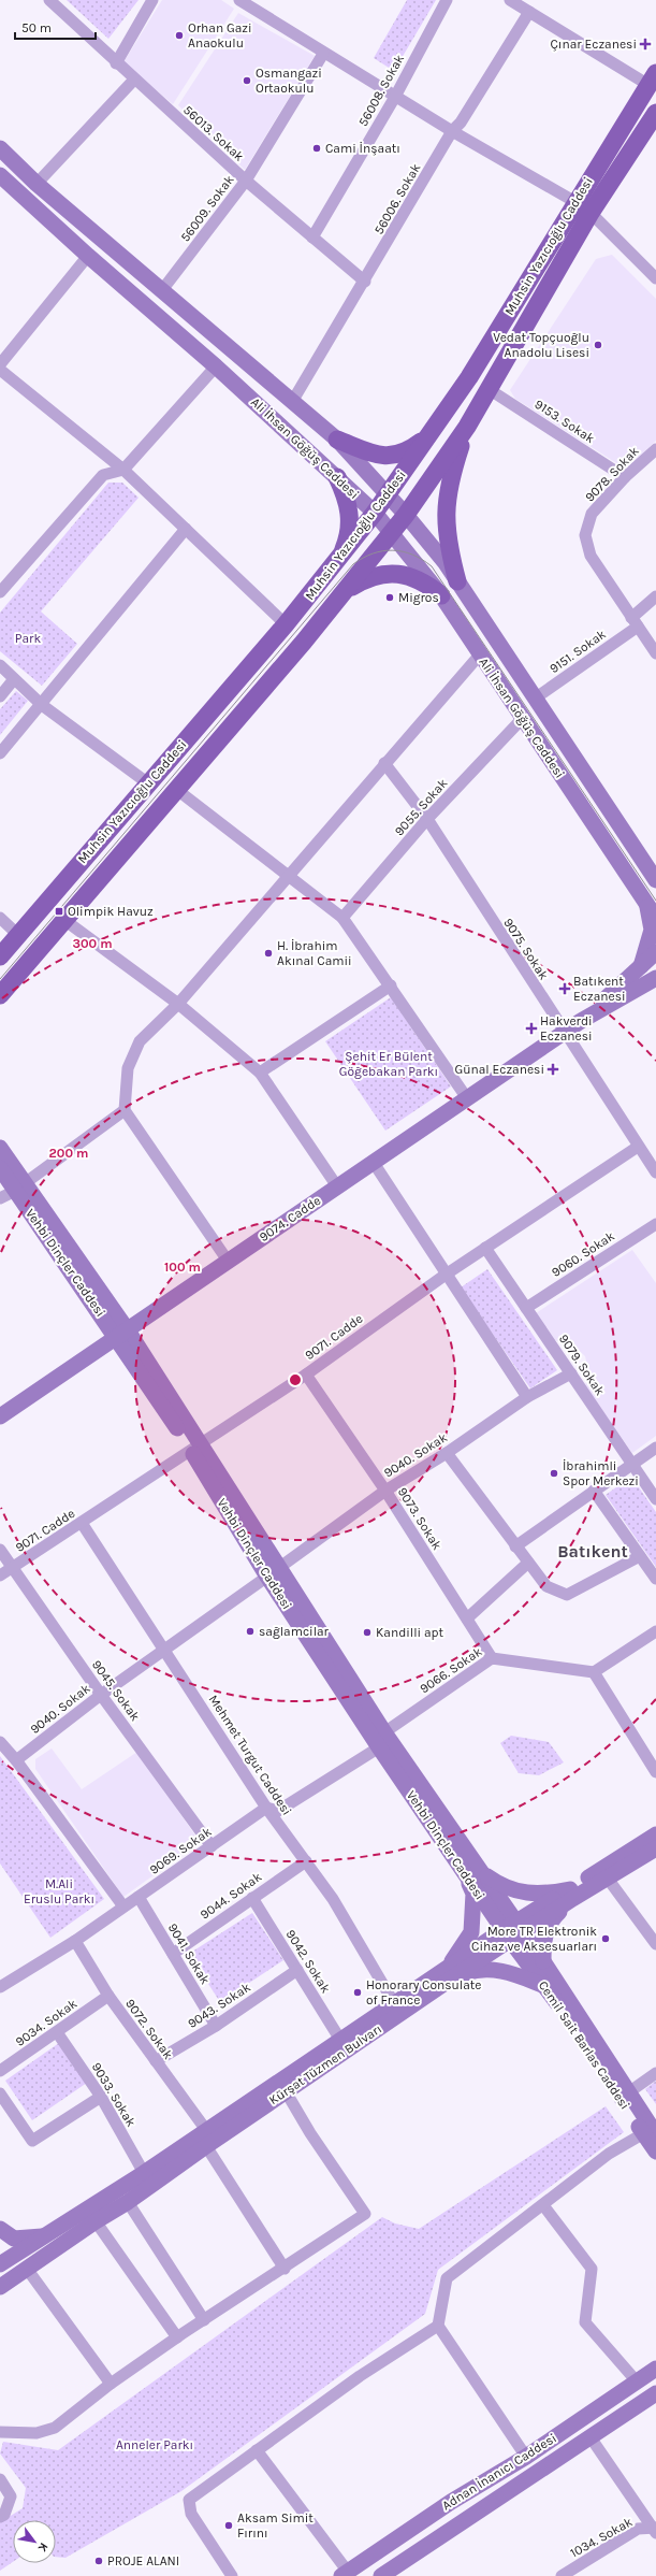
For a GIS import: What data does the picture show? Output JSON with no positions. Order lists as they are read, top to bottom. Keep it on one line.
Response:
{"streets":{"main road":["Muhsin Yazıcıoğlu Caddesi"],"street":["56008. Sokak","56013. Sokak","56006. Sokak","56009. Sokak","9153. Sokak","Ali İhsan Göğüş Caddesi","9078. Sokak","9151. Sokak","9055. Sokak","9075. Sokak","9074. Cadde","9060. Sokak","Vehbi Dinçler Caddesi","9071. Cadde","9079. Sokak","9040. Sokak","9073. Sokak","9066. Sokak","9045. Sokak","Mehmet Turgut Caddesi","9069. Sokak","9044. Sokak","9041. Sokak","9042. Sokak","9043. Sokak","9034. Sokak","9072. Sokak","Cemil Sait Barlas Caddesi","Kürşat Tüzmen Bulvarı","9033. Sokak","Adnan İnanıcı Caddesi","1034. Sokak"]},"crossings":[["56008. Sokak","56013. Sokak"],["56013. Sokak","56006. Sokak"],["56013. Sokak","56009. Sokak"],["56006. Sokak","Ali İhsan Göğüş Caddesi"],["56009. Sokak","Ali İhsan Göğüş Caddesi"],["Muhsin Yazıcıoğlu Caddesi","9153. Sokak"],["Muhsin Yazıcıoğlu Caddesi","Ali İhsan Göğüş Caddesi"],["9153. Sokak","9078. Sokak"],["Ali İhsan Göğüş Caddesi","9151. Sokak"],["Ali İhsan Göğüş Caddesi","9055. Sokak"],["9078. Sokak","9151. Sokak"],["9055. Sokak","9075. Sokak"],["9075. Sokak","9074. Cadde"],["9075. Sokak","9071. Cadde"],["9074. Cadde","Vehbi Dinçler Caddesi"],["9060. Sokak","9079. Sokak"],["Vehbi Dinçler Caddesi","9071. Cadde"],["Vehbi Dinçler Caddesi","9040. Sokak"],["Vehbi Dinçler Caddesi","9066. Sokak"],["Vehbi Dinçler Caddesi","Cemil Sait Barlas Caddesi"],["Vehbi Dinçler Caddesi","Kürşat Tüzmen Bulvarı"],["9071. Cadde","9079. Sokak"],["9071. Cadde","9073. Sokak"],["9071. Cadde","9045. Sokak"],["9071. Cadde","Mehmet Turgut Caddesi"],["9079. Sokak","9040. Sokak"],["9040. Sokak","9073. Sokak"],["9040. Sokak","9045. Sokak"],["9040. Sokak","Mehmet Turgut Caddesi"],["9073. Sokak","9066. Sokak"],["9045. Sokak","9069. Sokak"],["Mehmet Turgut Caddesi","9069. Sokak"],["Mehmet Turgut Caddesi","9044. Sokak"],["Mehmet Turgut Caddesi","Kürşat Tüzmen Bulvarı"],["9069. Sokak","9041. Sokak"],["9069. Sokak","9072. Sokak"],["9044. Sokak","9041. Sokak"],["9044. Sokak","9042. Sokak"],["9041. Sokak","9043. Sokak"],["9042. Sokak","9043. Sokak"],["9042. Sokak","Kürşat Tüzmen Bulvarı"],["9043. Sokak","9072. Sokak"],["9034. Sokak","9072. Sokak"],["9034. Sokak","9033. Sokak"],["9072. Sokak","Kürşat Tüzmen Bulvarı"],["Cemil Sait Barlas Caddesi","Kürşat Tüzmen Bulvarı"],["Kürşat Tüzmen Bulvarı","9033. Sokak"]],"districts":["Batıkent"],"parks":["Park","Şehit Er Bülent Göğebakan Parkı","M.Ali Eruslu Parkı","Anneler Parkı"],"places":{"other":["Orhan Gazi Anaokulu","Osmangazi Ortaokulu","Cami İnşaatı","Vedat Topçuoğlu Anadolu Lisesi","Migros","H. İbrahim Akınal Camii","İbrahimli Spor Merkezi","sağlamcilar","Kandilli apt","More TR Elektronik Cihaz ve Aksesuarları","Honorary Consulate of France","Aksam Simit Fırını","PROJE ALANI"],"health":["Çınar Eczanesi","Batıkent Eczanesi","Hakverdi Eczanesi","Günal Eczanesi"],"transit":["Olimpik Havuz"]},"scale_bar":"50 m","north":"bottom right","rings":["300 m","200 m","100 m"]}
